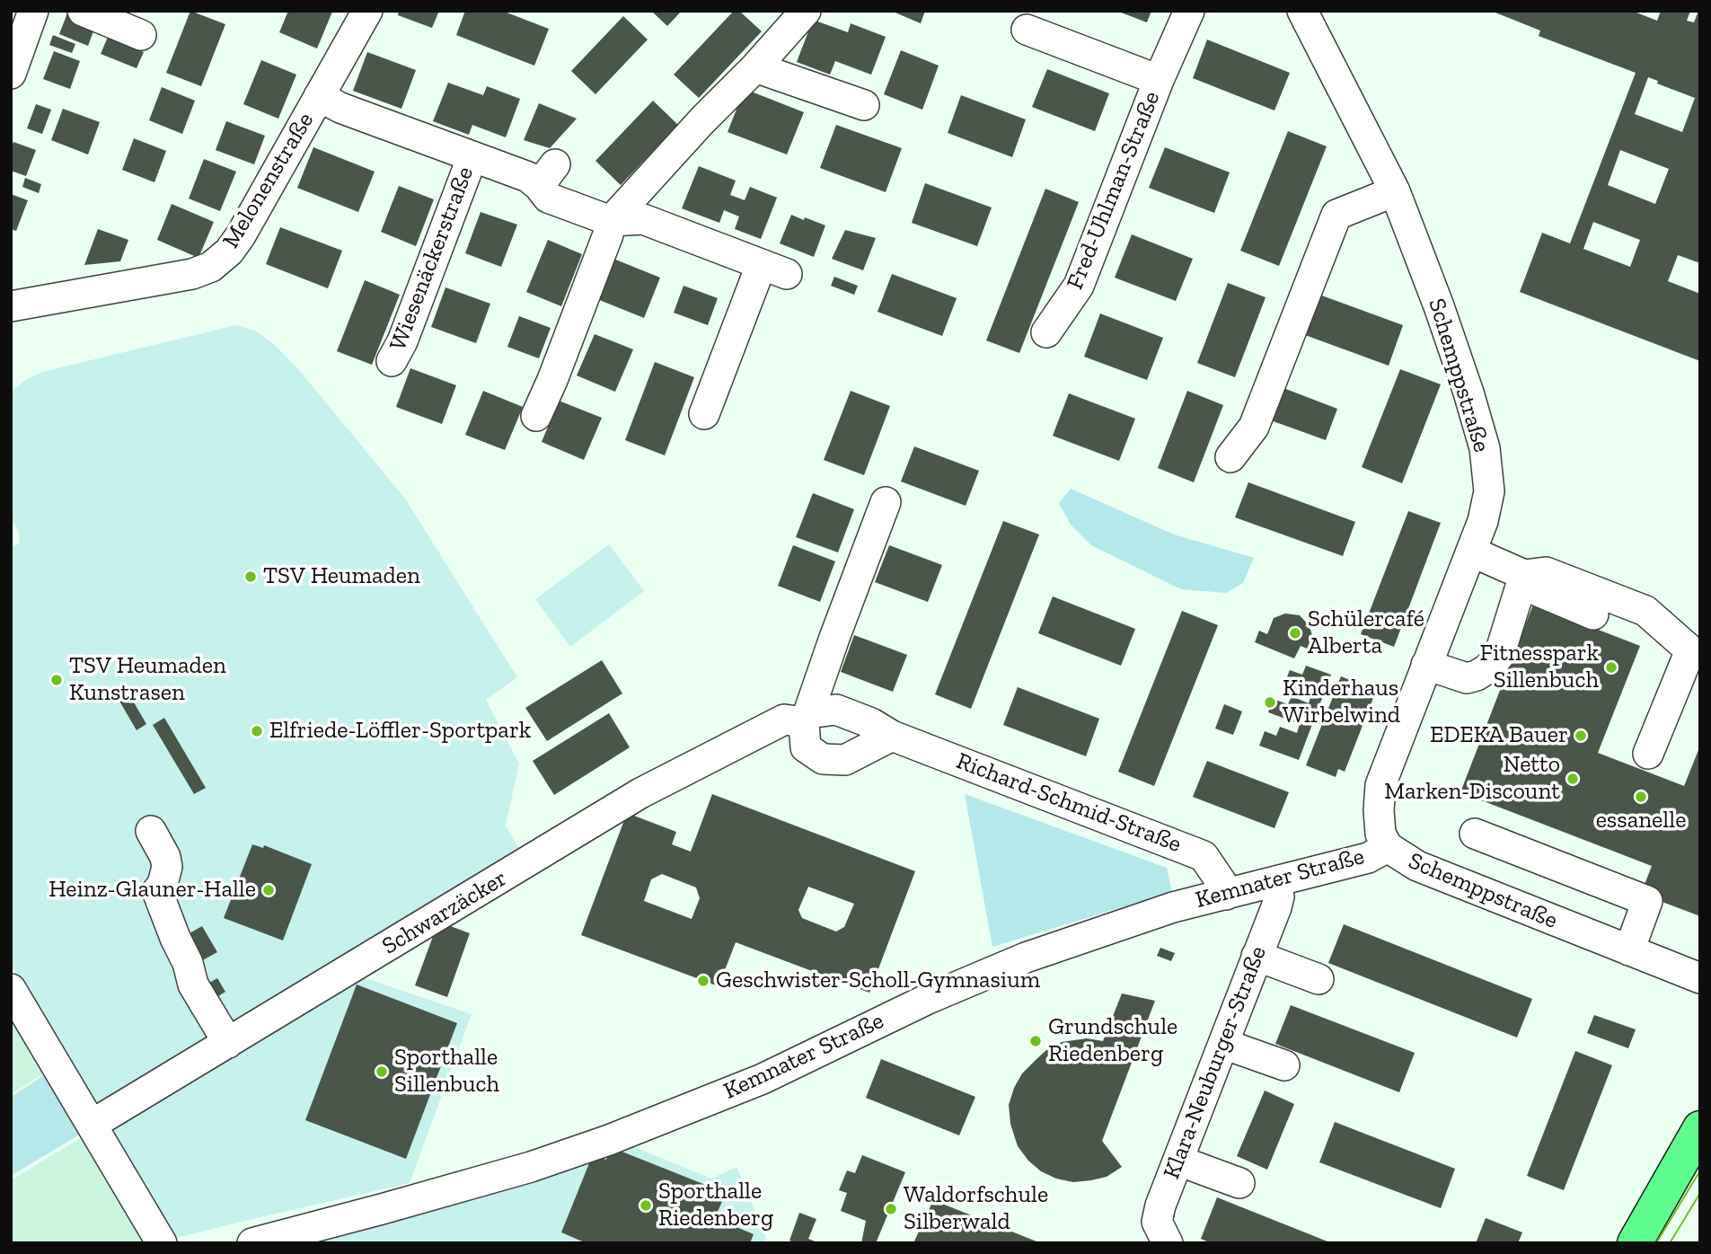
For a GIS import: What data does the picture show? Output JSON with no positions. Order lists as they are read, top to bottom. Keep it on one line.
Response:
{"streets":{"street":["Melonenstraße","Fred-Uhlman-Straße","Wiesenäckerstraße","Schemppstraße","Richard-Schmid-Straße","Kemnater Straße","Schwarzäcker","Klara-Neuburger-Straße"]},"crossings":[["Melonenstraße","Wiesenäckerstraße"],["Schemppstraße","Kemnater Straße"],["Richard-Schmid-Straße","Kemnater Straße"],["Richard-Schmid-Straße","Schwarzäcker"],["Kemnater Straße","Klara-Neuburger-Straße"]],"places":["TSV Heumaden","Schülercafé Alberta","Fitnesspark Sillenbuch","TSV Heumaden Kunstrasen","Kinderhaus Wirbelwind","Elfriede-Löffler-Sportpark","EDEKA Bauer","Netto Marken-Discount","essanelle","Heinz-Glauner-Halle","Geschwister-Scholl-Gymnasium","Grundschule Riedenberg","Sporthalle Sillenbuch","Sporthalle Riedenberg","Waldorfschule Silberwald"]}
